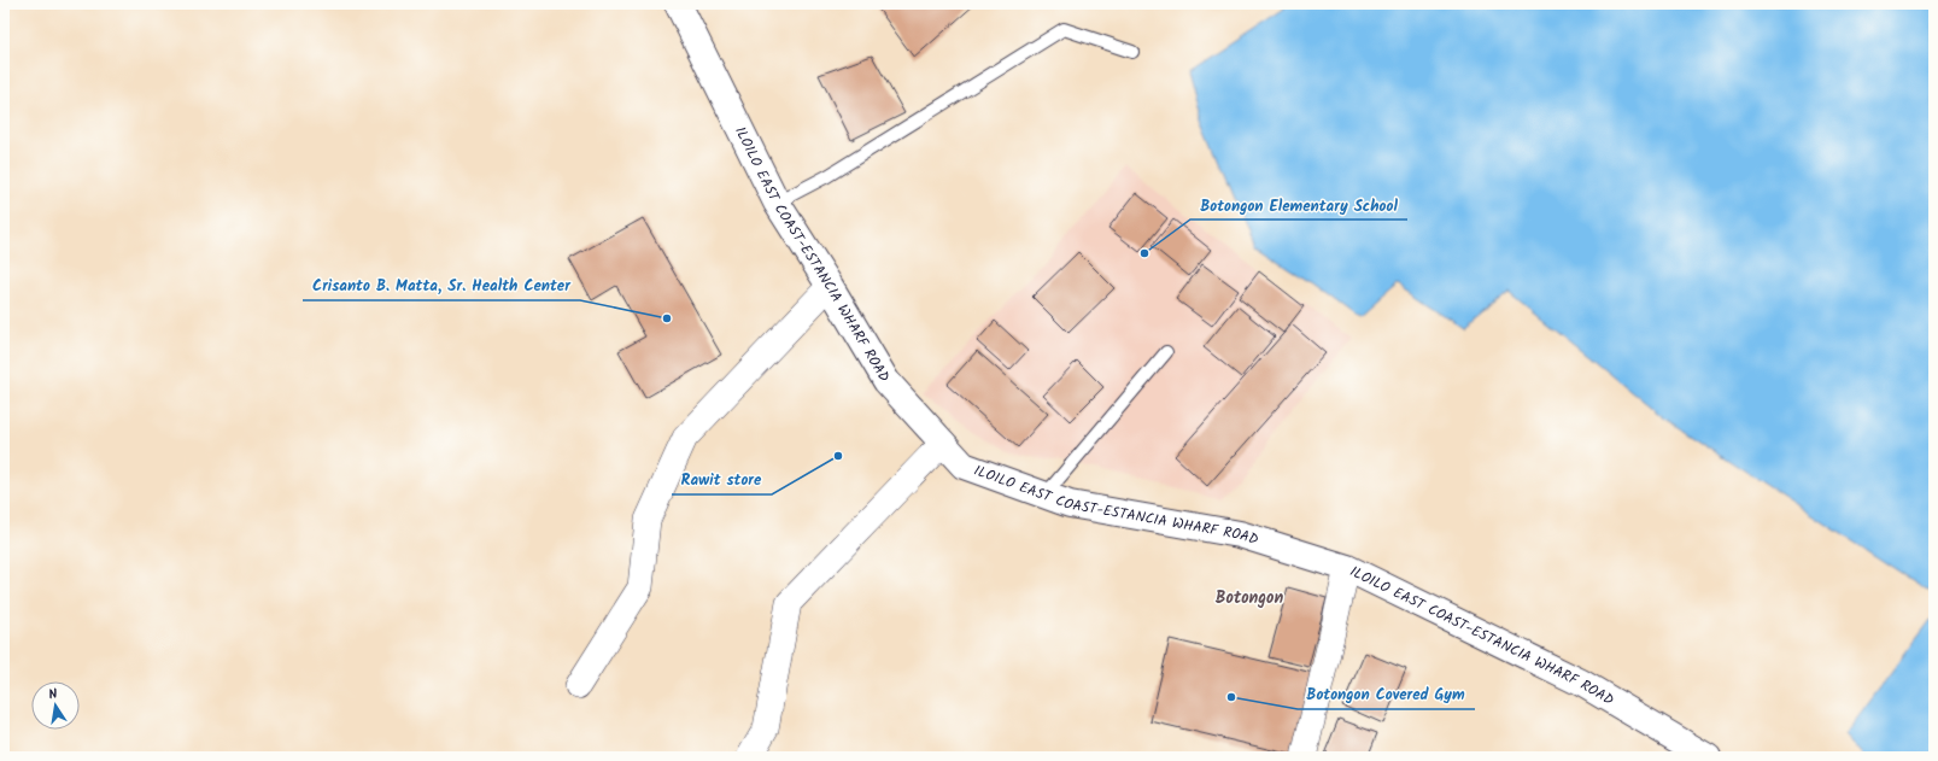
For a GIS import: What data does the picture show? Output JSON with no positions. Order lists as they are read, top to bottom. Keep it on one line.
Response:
{"streets":{"main road":["ILOILO EAST COAST-ESTANCIA WHARF ROAD"]},"districts":["Botongon"],"places":["Botongon Elementary School","Crisanto B. Matta, Sr. Health Center","Rawit store","Botongon Covered Gym"],"north":"top"}
